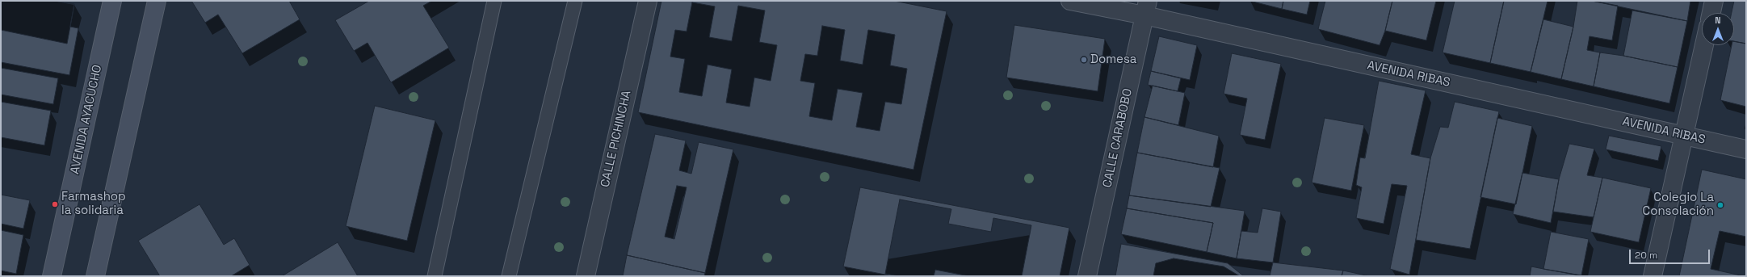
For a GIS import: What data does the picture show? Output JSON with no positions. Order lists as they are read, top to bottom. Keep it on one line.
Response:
{"streets":{"street":["AVENIDA RIBAS","AVENIDA AYACUCHO","CALLE CARABOBO","CALLE PICHINCHA"]},"crossings":[["AVENIDA RIBAS","CALLE CARABOBO"]],"places":["Domesa","Farmashop la solidaria","Colegio La Consolación"],"scale_bar":"20 m","north":"top"}
